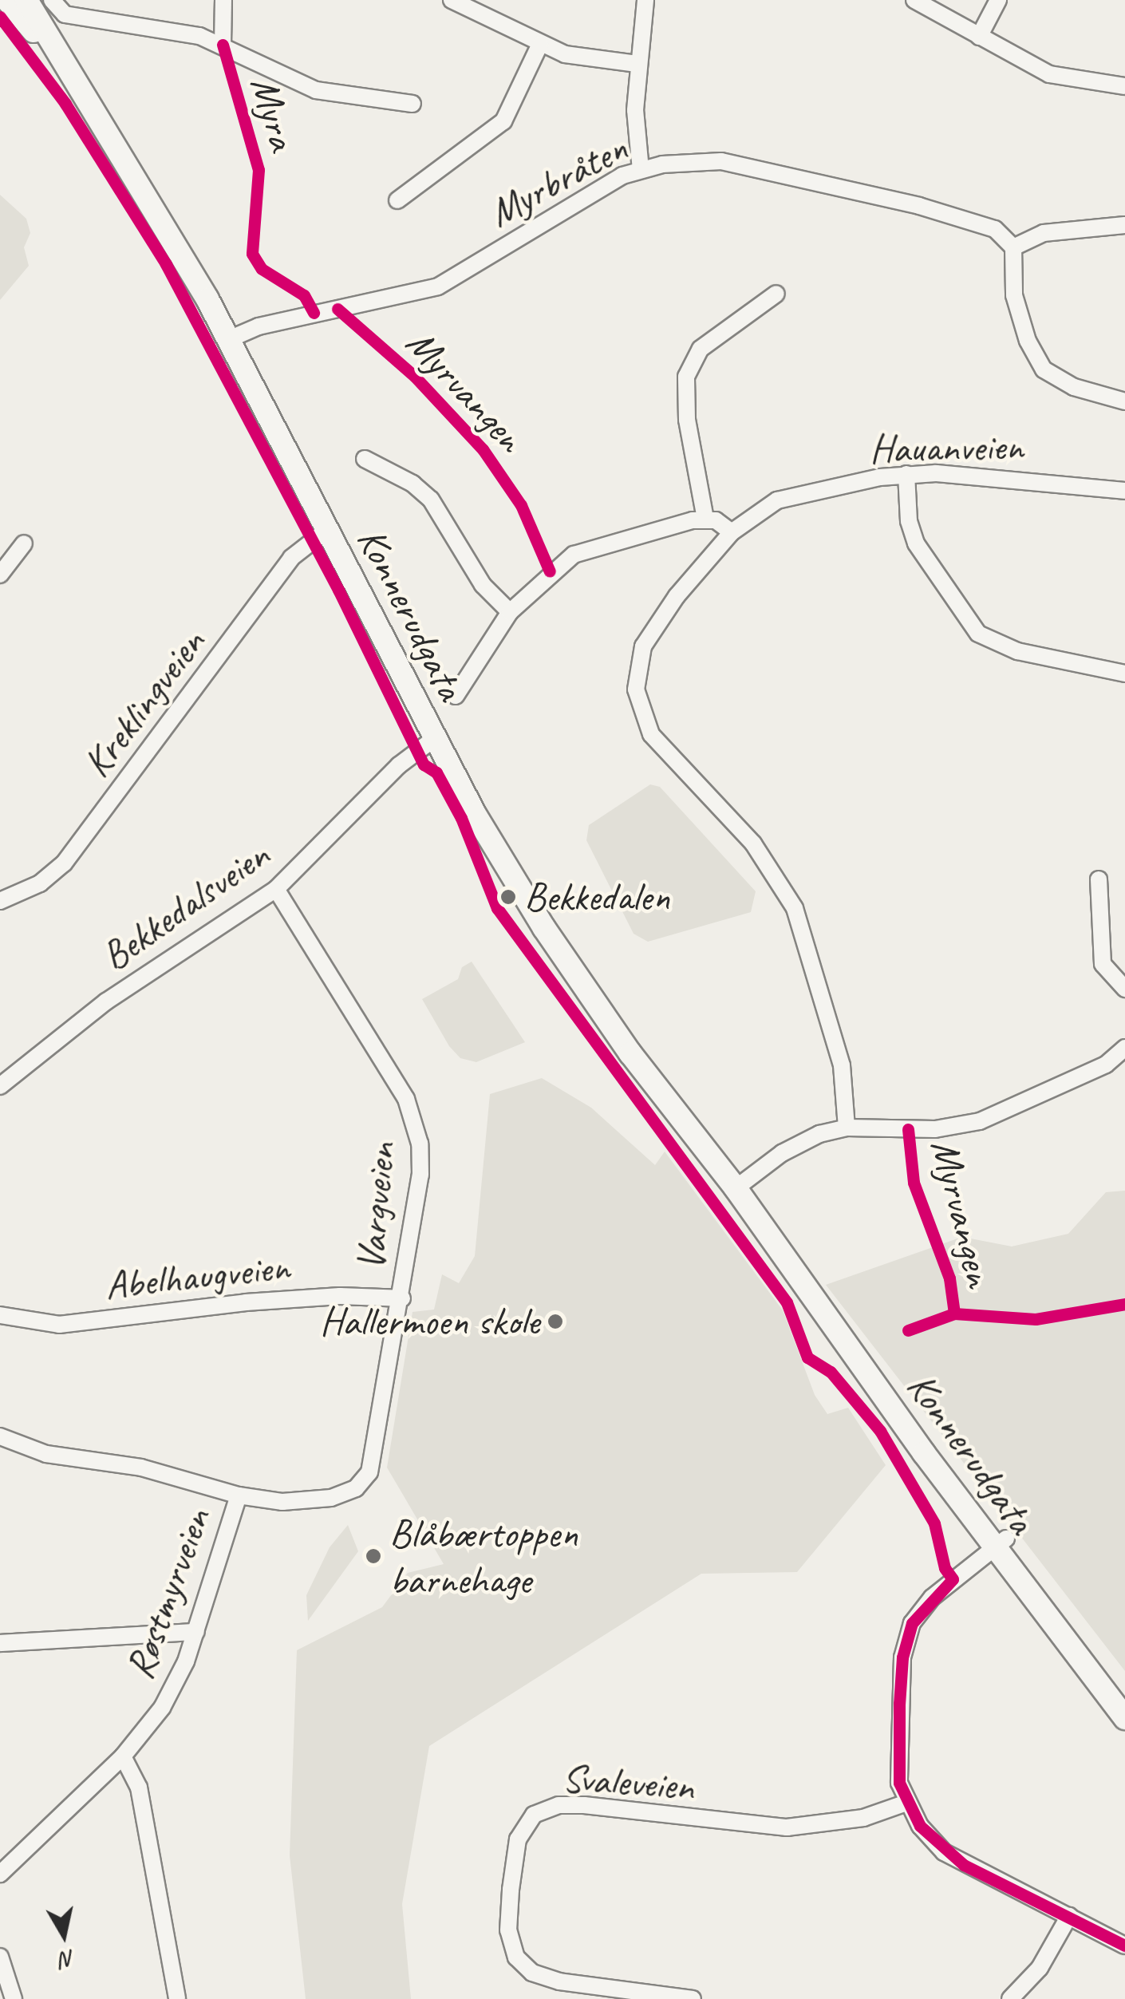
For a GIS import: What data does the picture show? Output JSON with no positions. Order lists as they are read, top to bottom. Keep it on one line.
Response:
{"streets":{"main road":["Konnerudgata"],"street":["Myrbråten","Hauanveien","Kreklingveien","Bekkedalsveien","Vargveien","Abelhaugveien","Røstmyrveien","Svaleveien"],"cycle path":["Myra","Myrvangen"]},"crossings":[["Myrbråten","Konnerudgata"],["Konnerudgata","Kreklingveien"],["Konnerudgata","Bekkedalsveien"],["Bekkedalsveien","Vargveien"],["Vargveien","Abelhaugveien"],["Vargveien","Røstmyrveien"]],"places":["Bekkedalen","Hallermoen skole","Blåbærtoppen barnehage"],"north":"bottom"}
